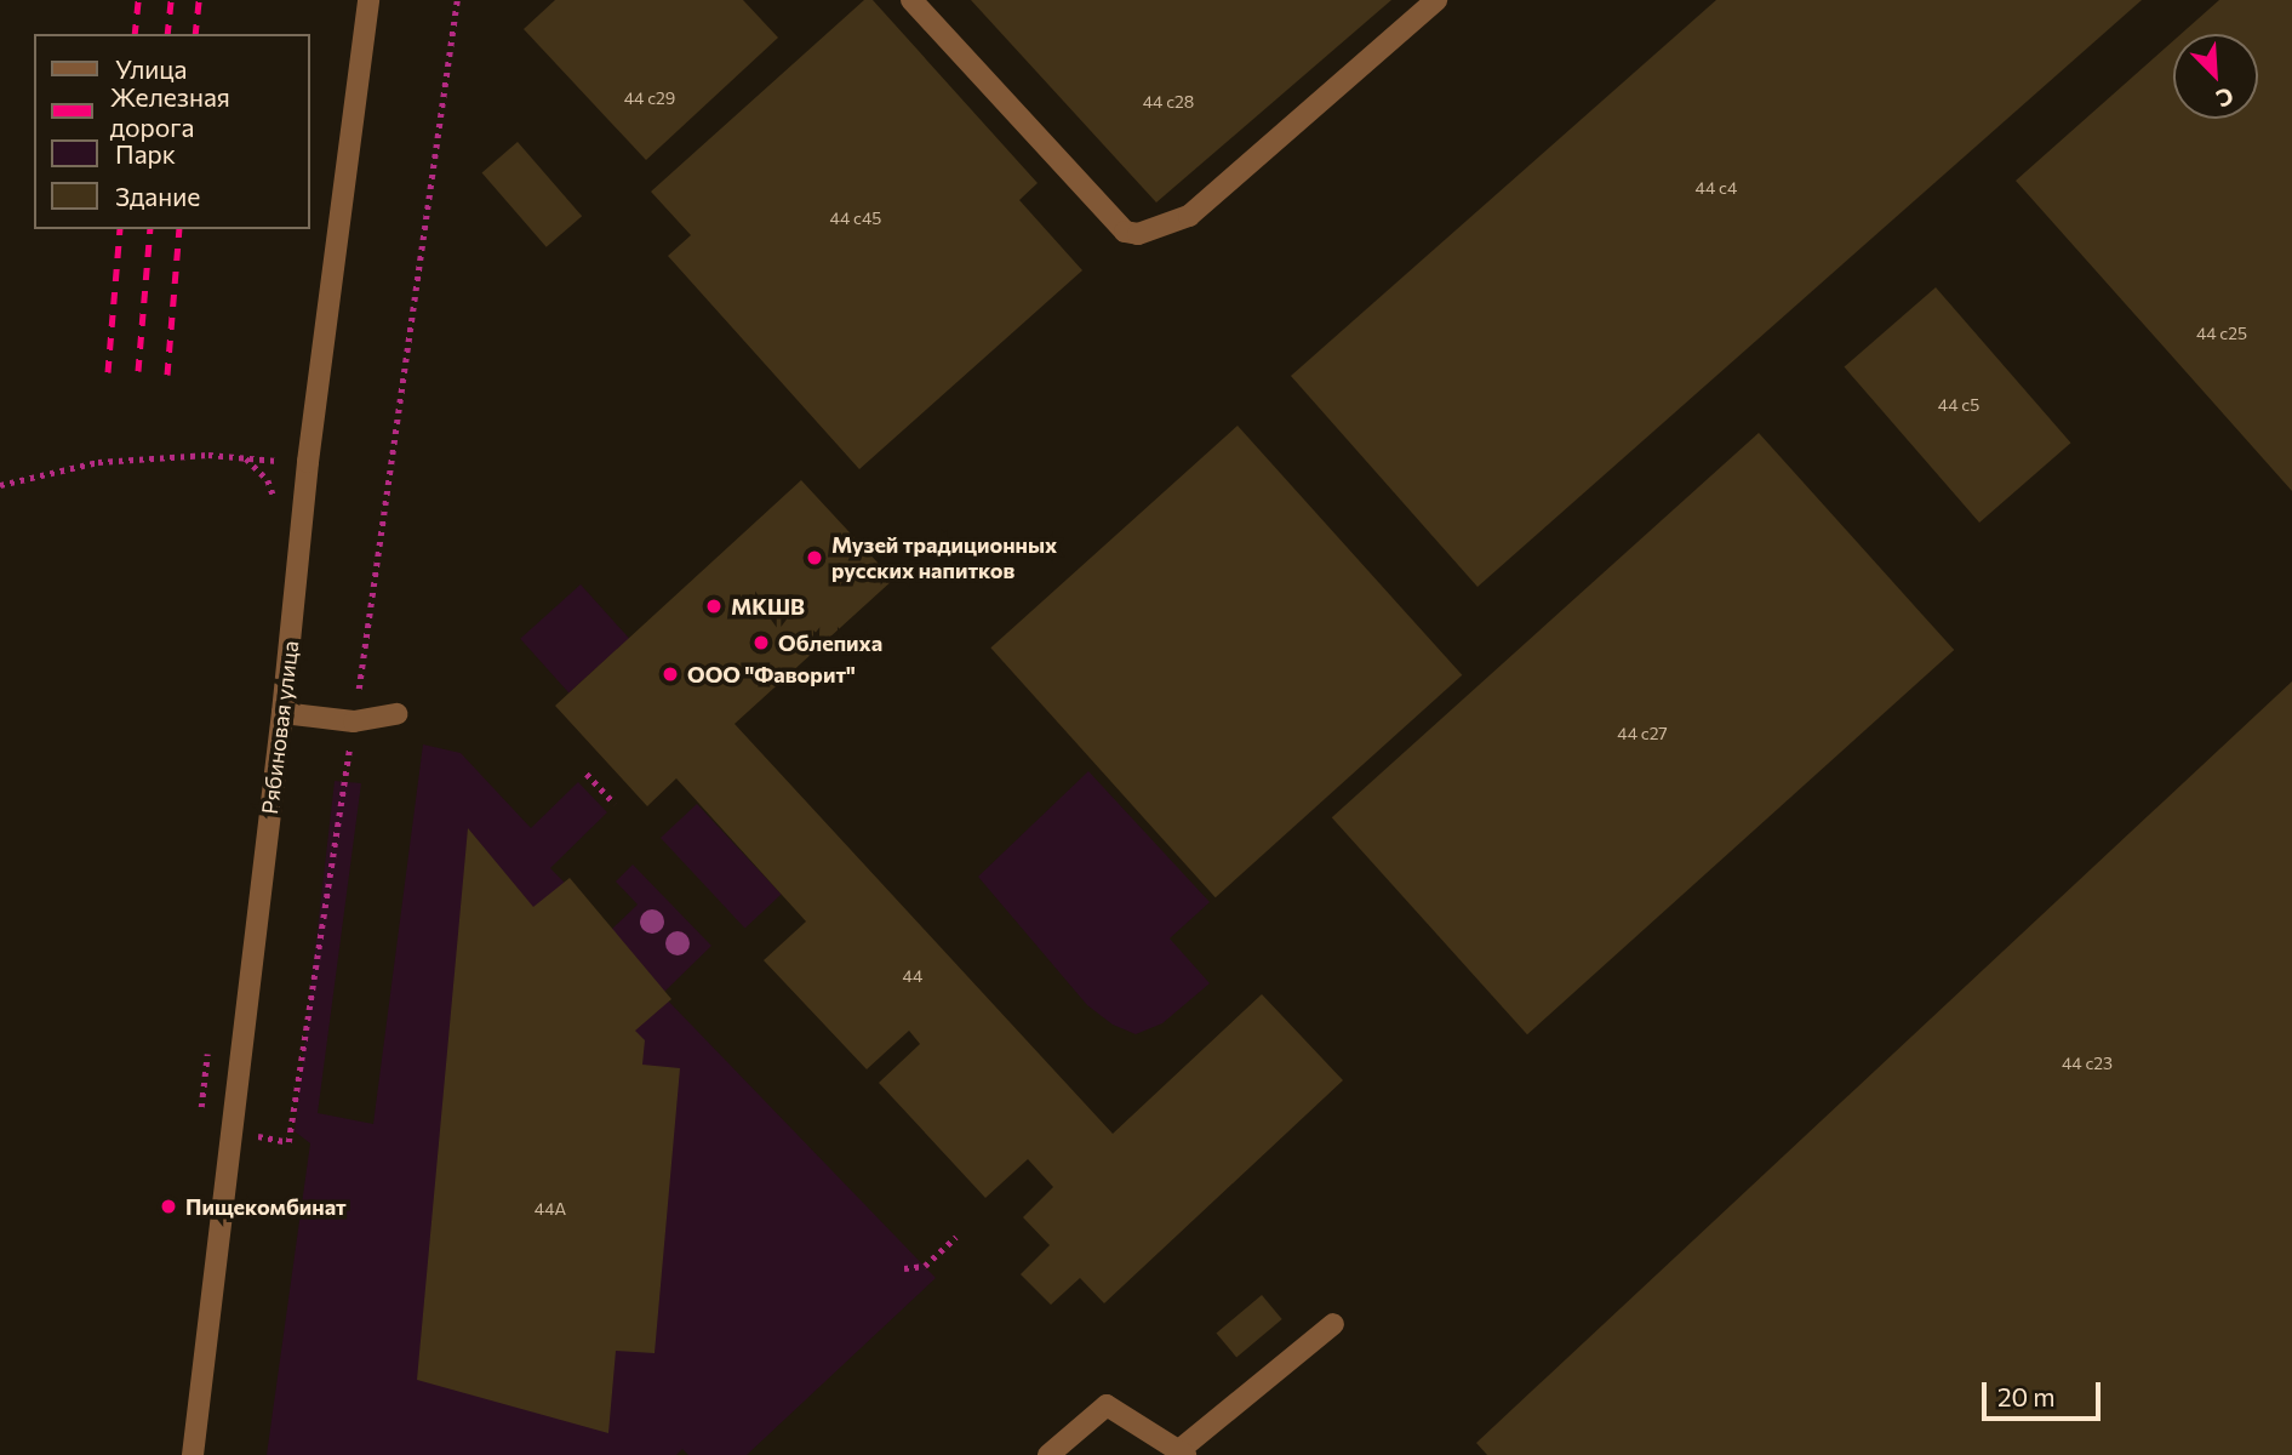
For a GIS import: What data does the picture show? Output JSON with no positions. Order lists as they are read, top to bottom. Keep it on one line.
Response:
{"streets":{"street":["Рябиновая улица"]},"places":["Музей традиционных русских напитков","МКШВ","Облепиха","ООО \"Фаворит\"","Пищекомбинат"],"house_numbers":["44 с29","44 с28","44 с4","44 с45","44 с25","44 с5","44 с27","44","44 с23","44А"],"legend":["Улица","Железная дорога","Парк","Здание"],"scale_bar":"20 m","north":"bottom right"}
